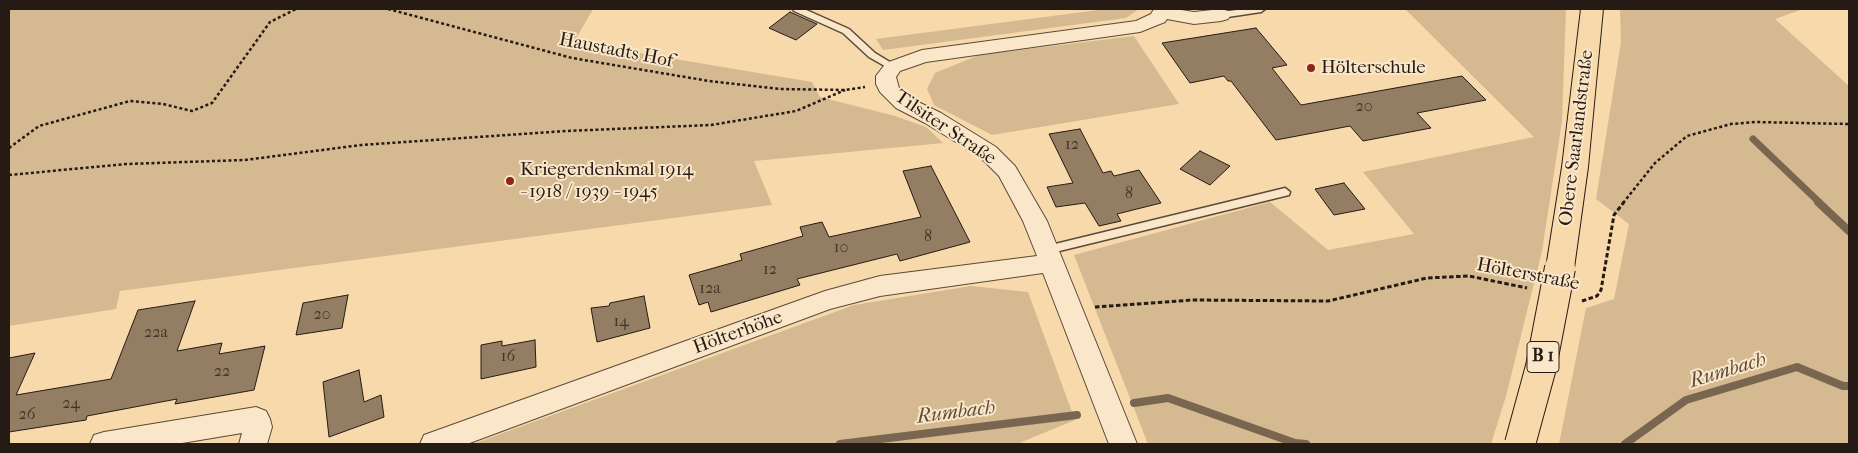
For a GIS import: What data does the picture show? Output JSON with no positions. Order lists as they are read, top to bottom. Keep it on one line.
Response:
{"streets":{"main road":["Obere Saarlandstraße","B 1"],"street":["Tilsiter Straße","Hölterhöhe"],"path":["Haustadts Hof","Hölterstraße"]},"crossings":[["Tilsiter Straße","Hölterstraße"],["Tilsiter Straße","Hölterhöhe"]],"water":["Rumbach"],"places":["Hölterschule","Kriegerdenkmal 1914 - 1918 / 1939 - 1945"],"house_numbers":["20","12","8","8","10","12","12a","20","14","22a","16","22","24","26"]}
